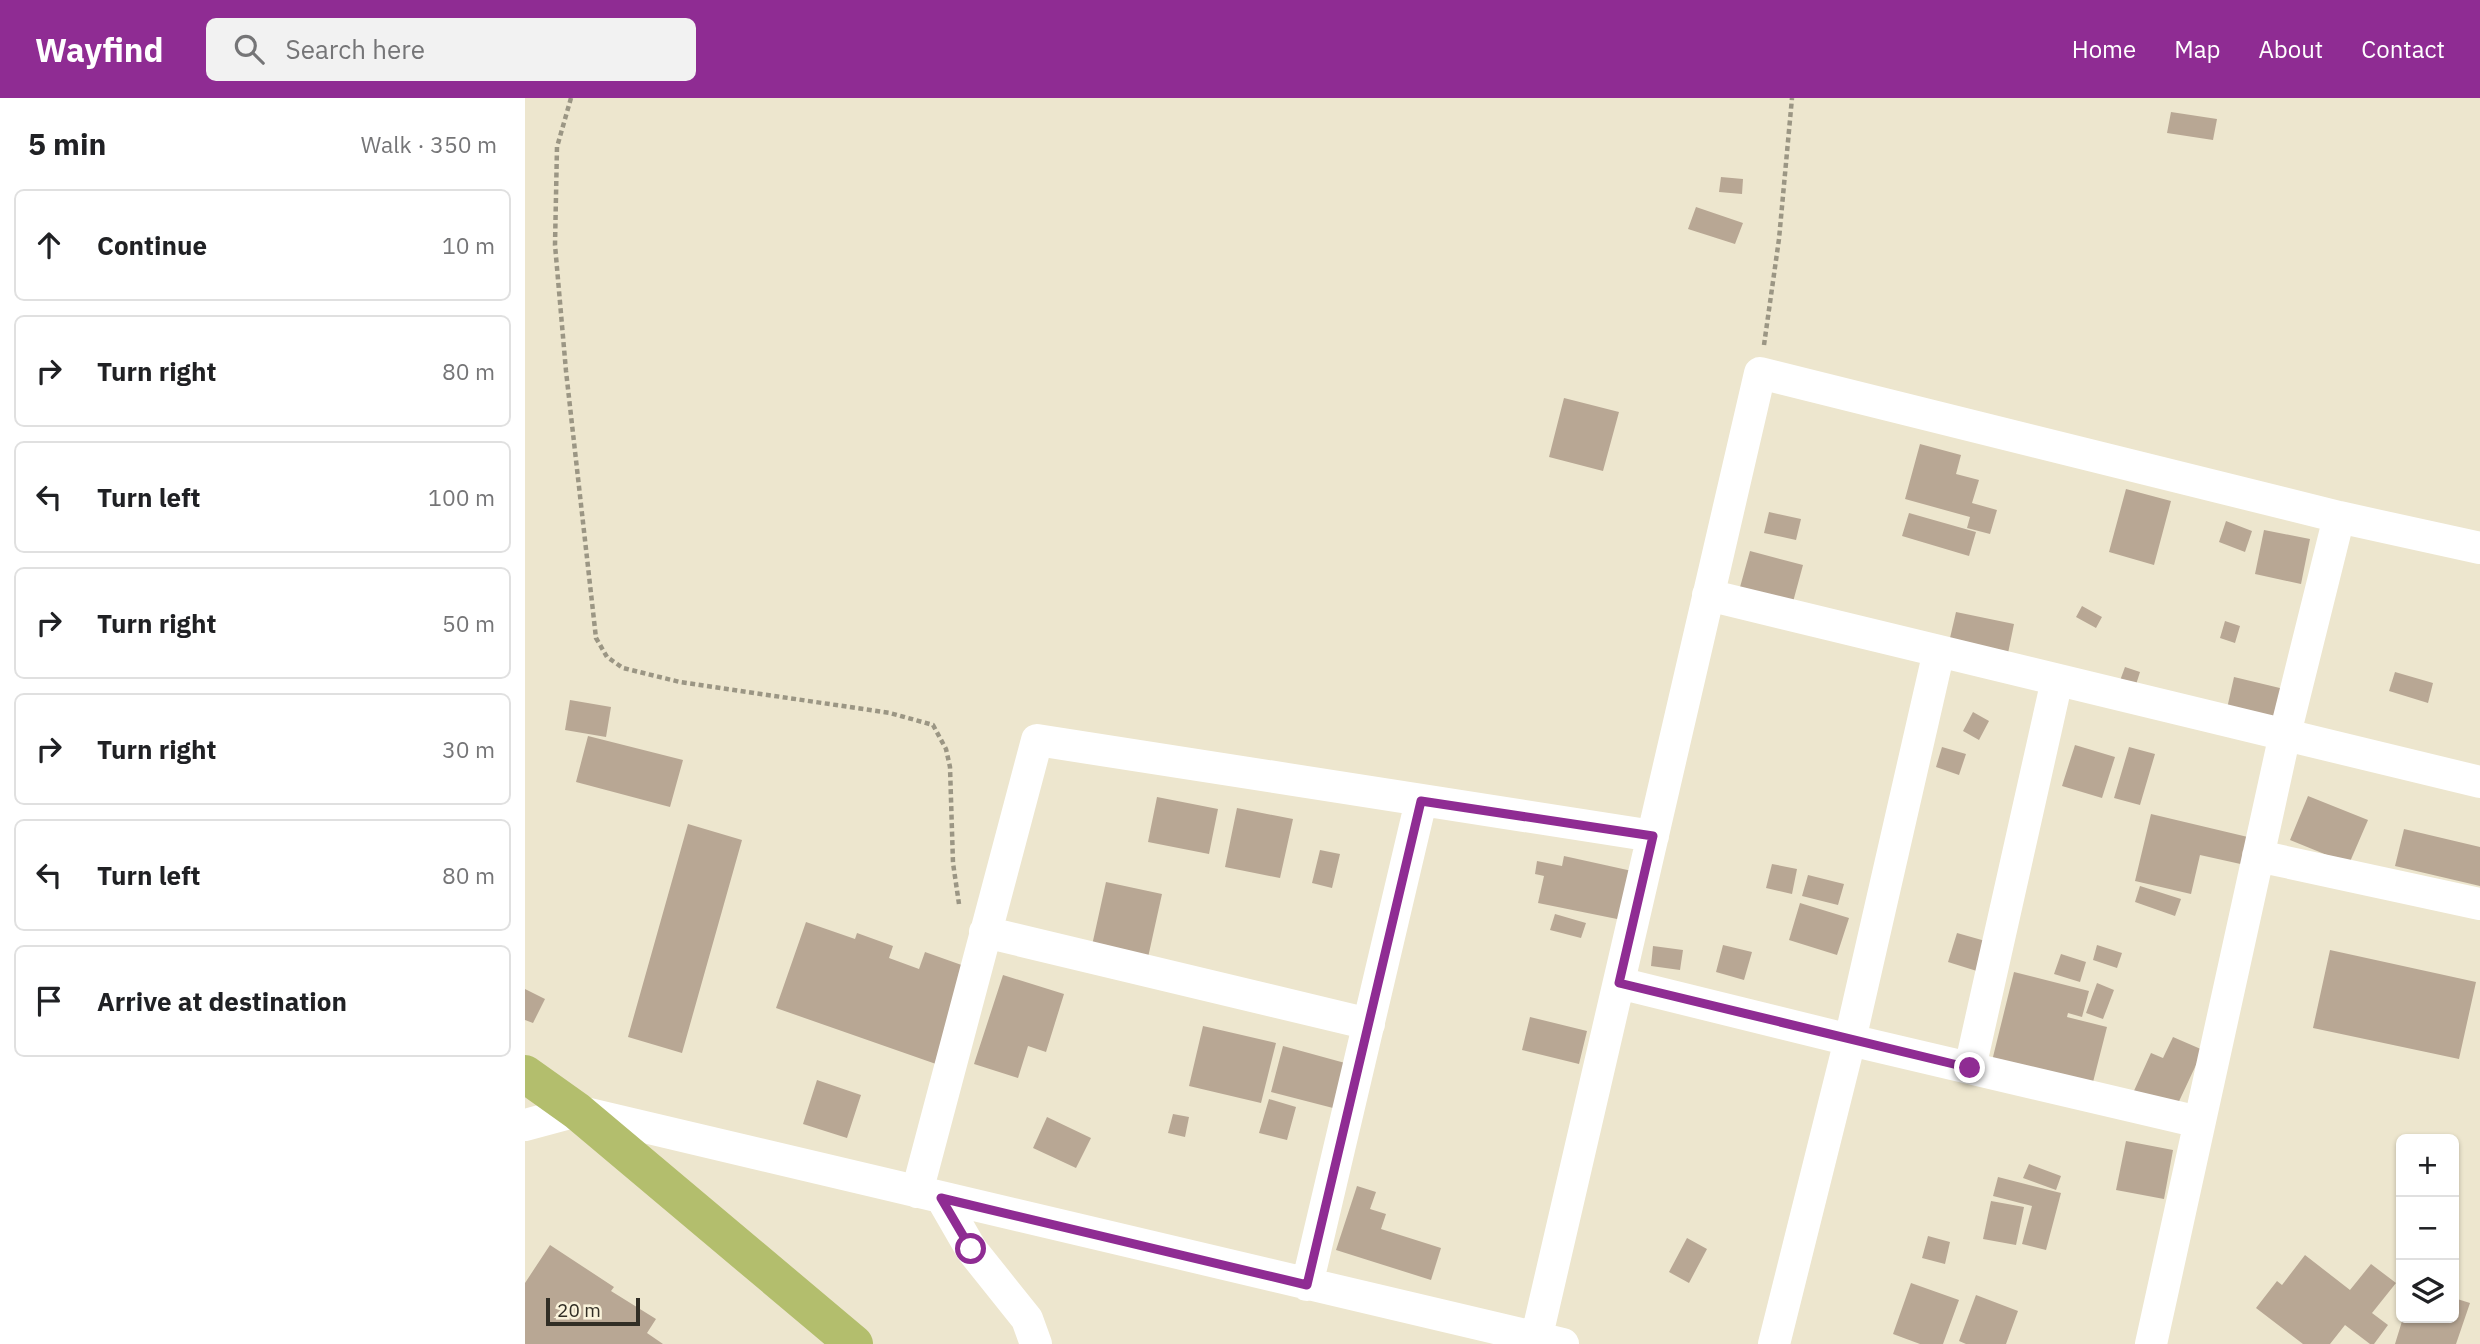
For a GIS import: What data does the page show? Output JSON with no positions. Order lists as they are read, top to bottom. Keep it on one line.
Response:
{"scale_bar":"20 m","page":{"header":"Wayfind","search":"Search here","nav":["Home","Map","About","Contact"],"heading":["5 min","Walk · 350 m"],"list":[["Continue","10 m"],["Turn right","80 m"],["Turn left","100 m"],["Turn right","50 m"],["Turn right","30 m"],["Turn left","80 m"],"Arrive at destination"],"map_buttons":["+","−"],"scale":"20 m"}}
